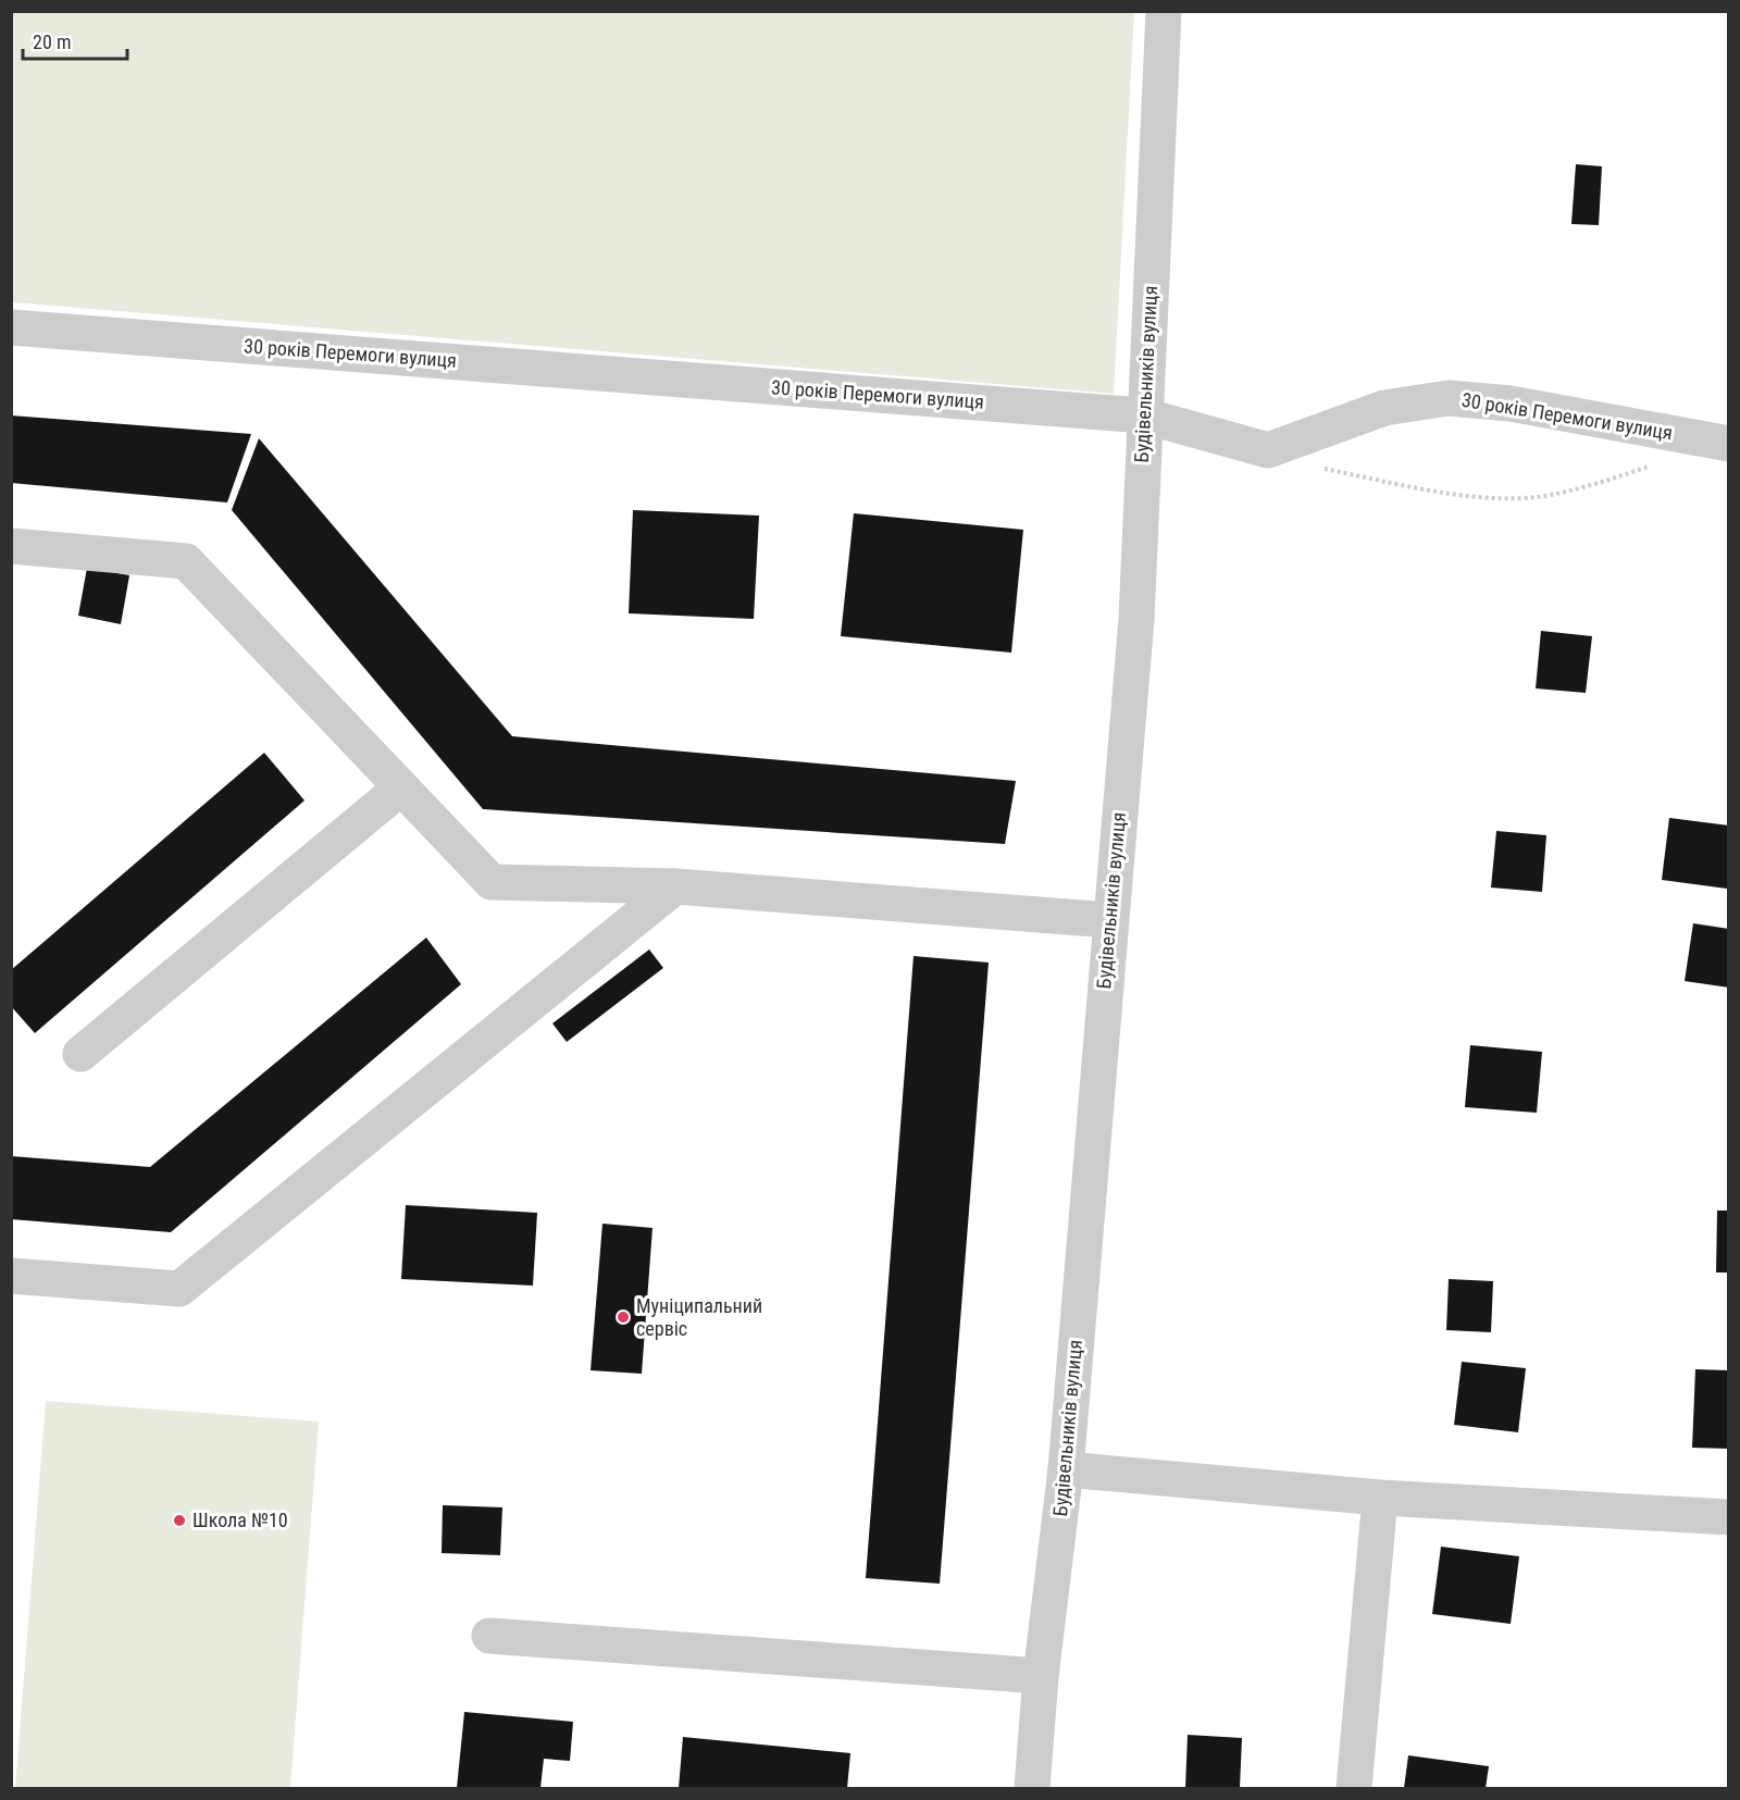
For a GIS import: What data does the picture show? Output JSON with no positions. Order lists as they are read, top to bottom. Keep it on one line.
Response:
{"streets":{"street":["30 років Перемоги вулиця","Будівельників вулиця"]},"crossings":[["30 років Перемоги вулиця","Будівельників вулиця"]],"places":["Муніципальний сервіс","Школа №10"],"scale_bar":"20 m"}
